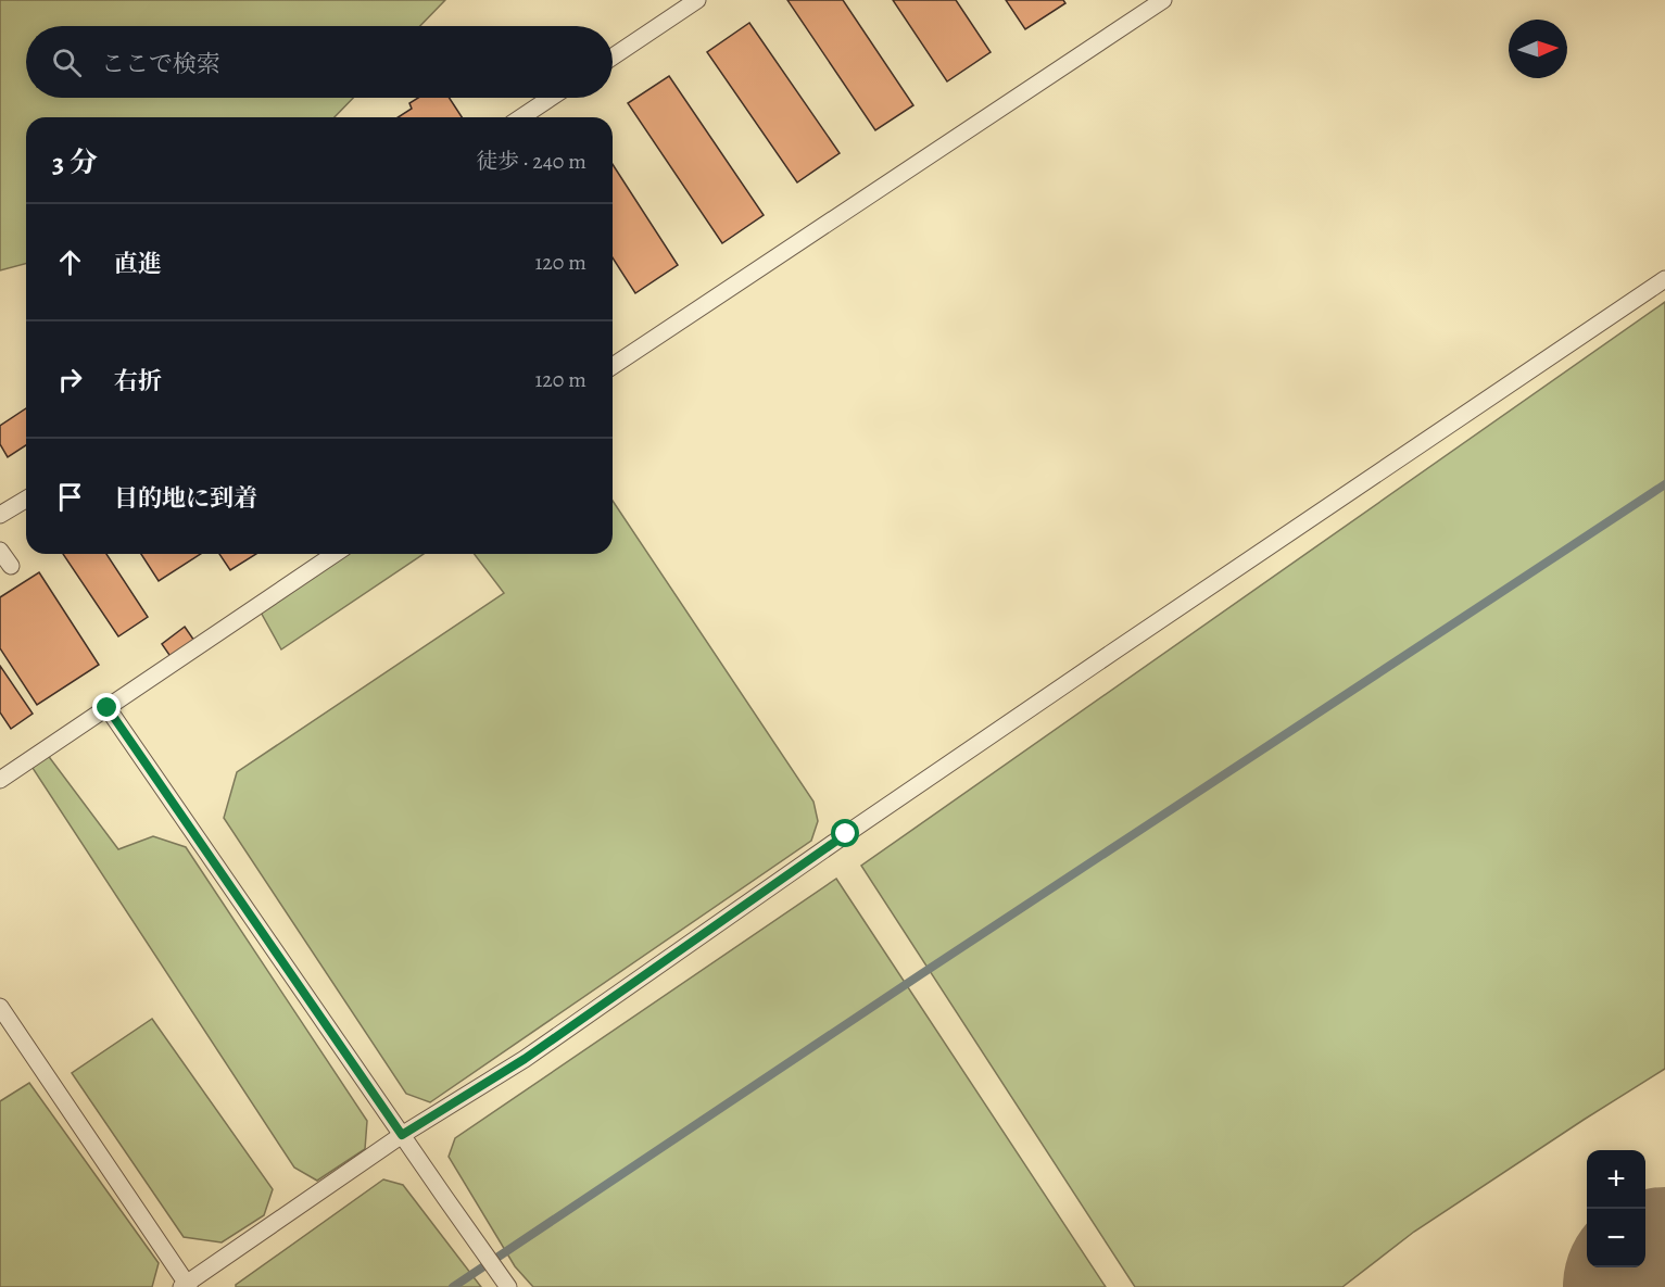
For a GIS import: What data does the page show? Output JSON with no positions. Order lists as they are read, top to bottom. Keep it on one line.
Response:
{"north":"right","page":{"search":"ここで検索","heading":["3 分","徒歩 · 240 m"],"list":[["直進","120 m"],["右折","120 m"],"目的地に到着"],"map_buttons":["+","−"]}}
